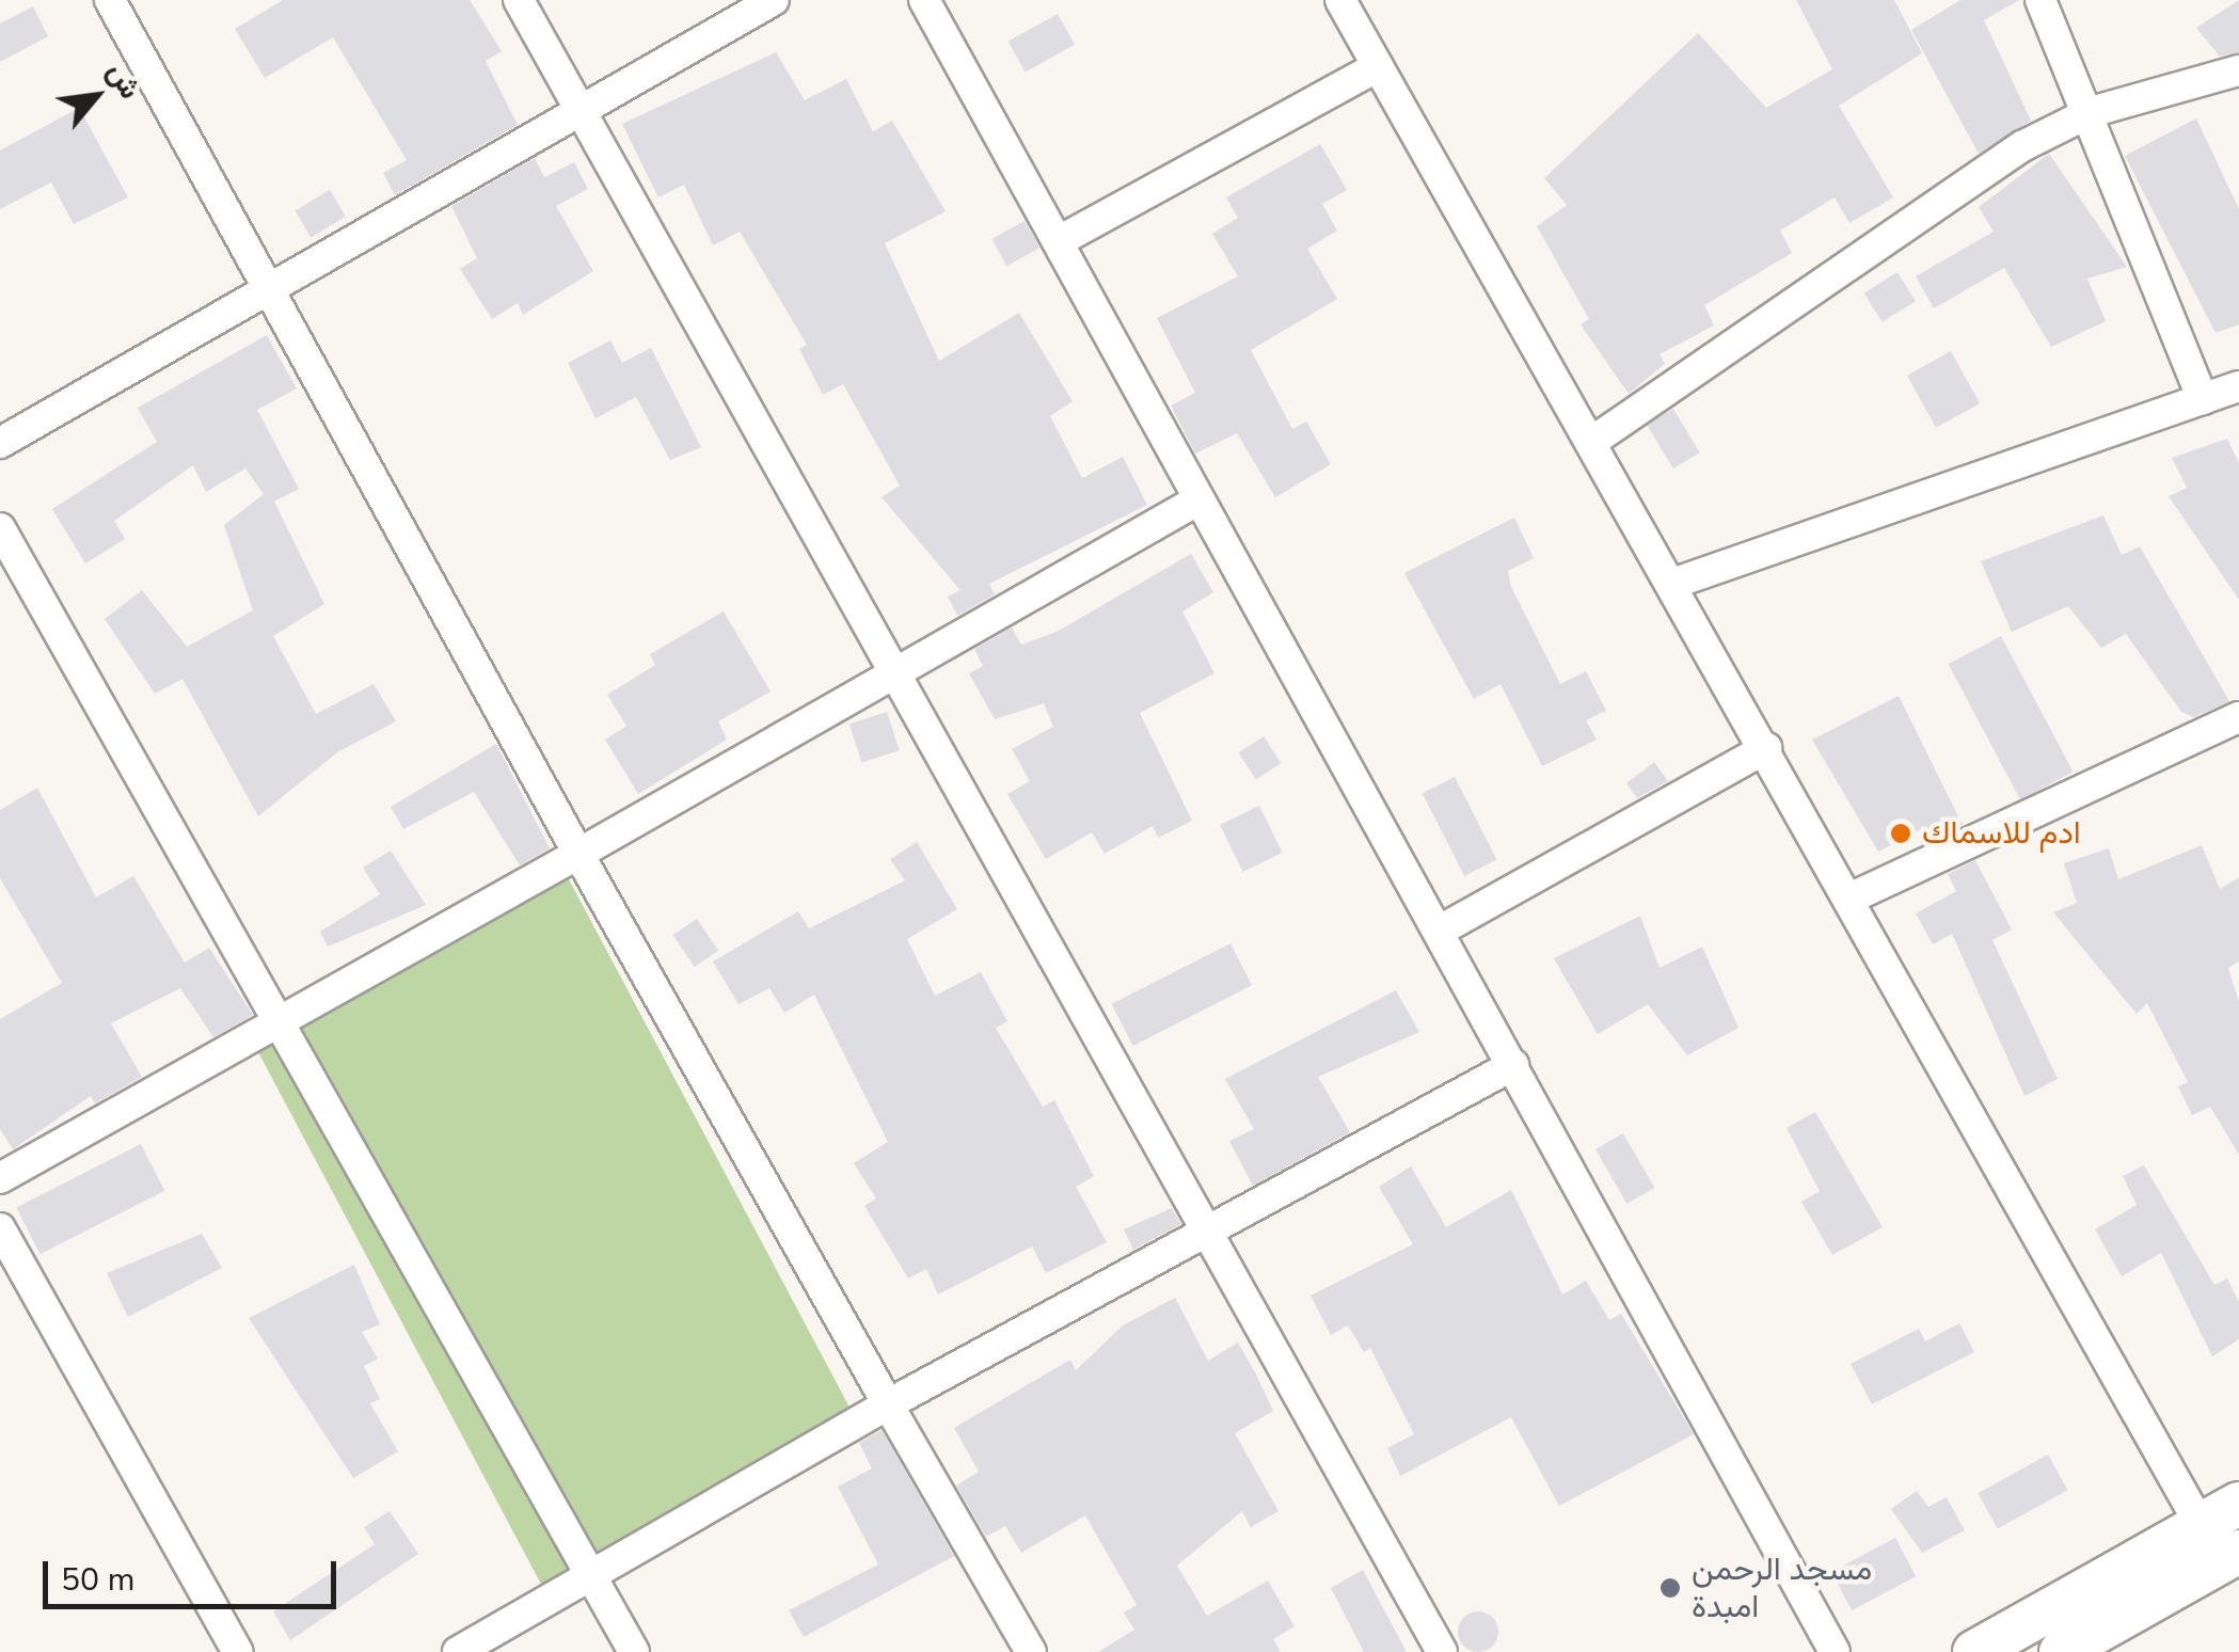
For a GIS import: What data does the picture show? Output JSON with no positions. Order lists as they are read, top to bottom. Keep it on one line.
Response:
{"places":["ادم للاسماك","مسجد الرحمن امبدة"],"scale_bar":"50 m","north":"top right"}
